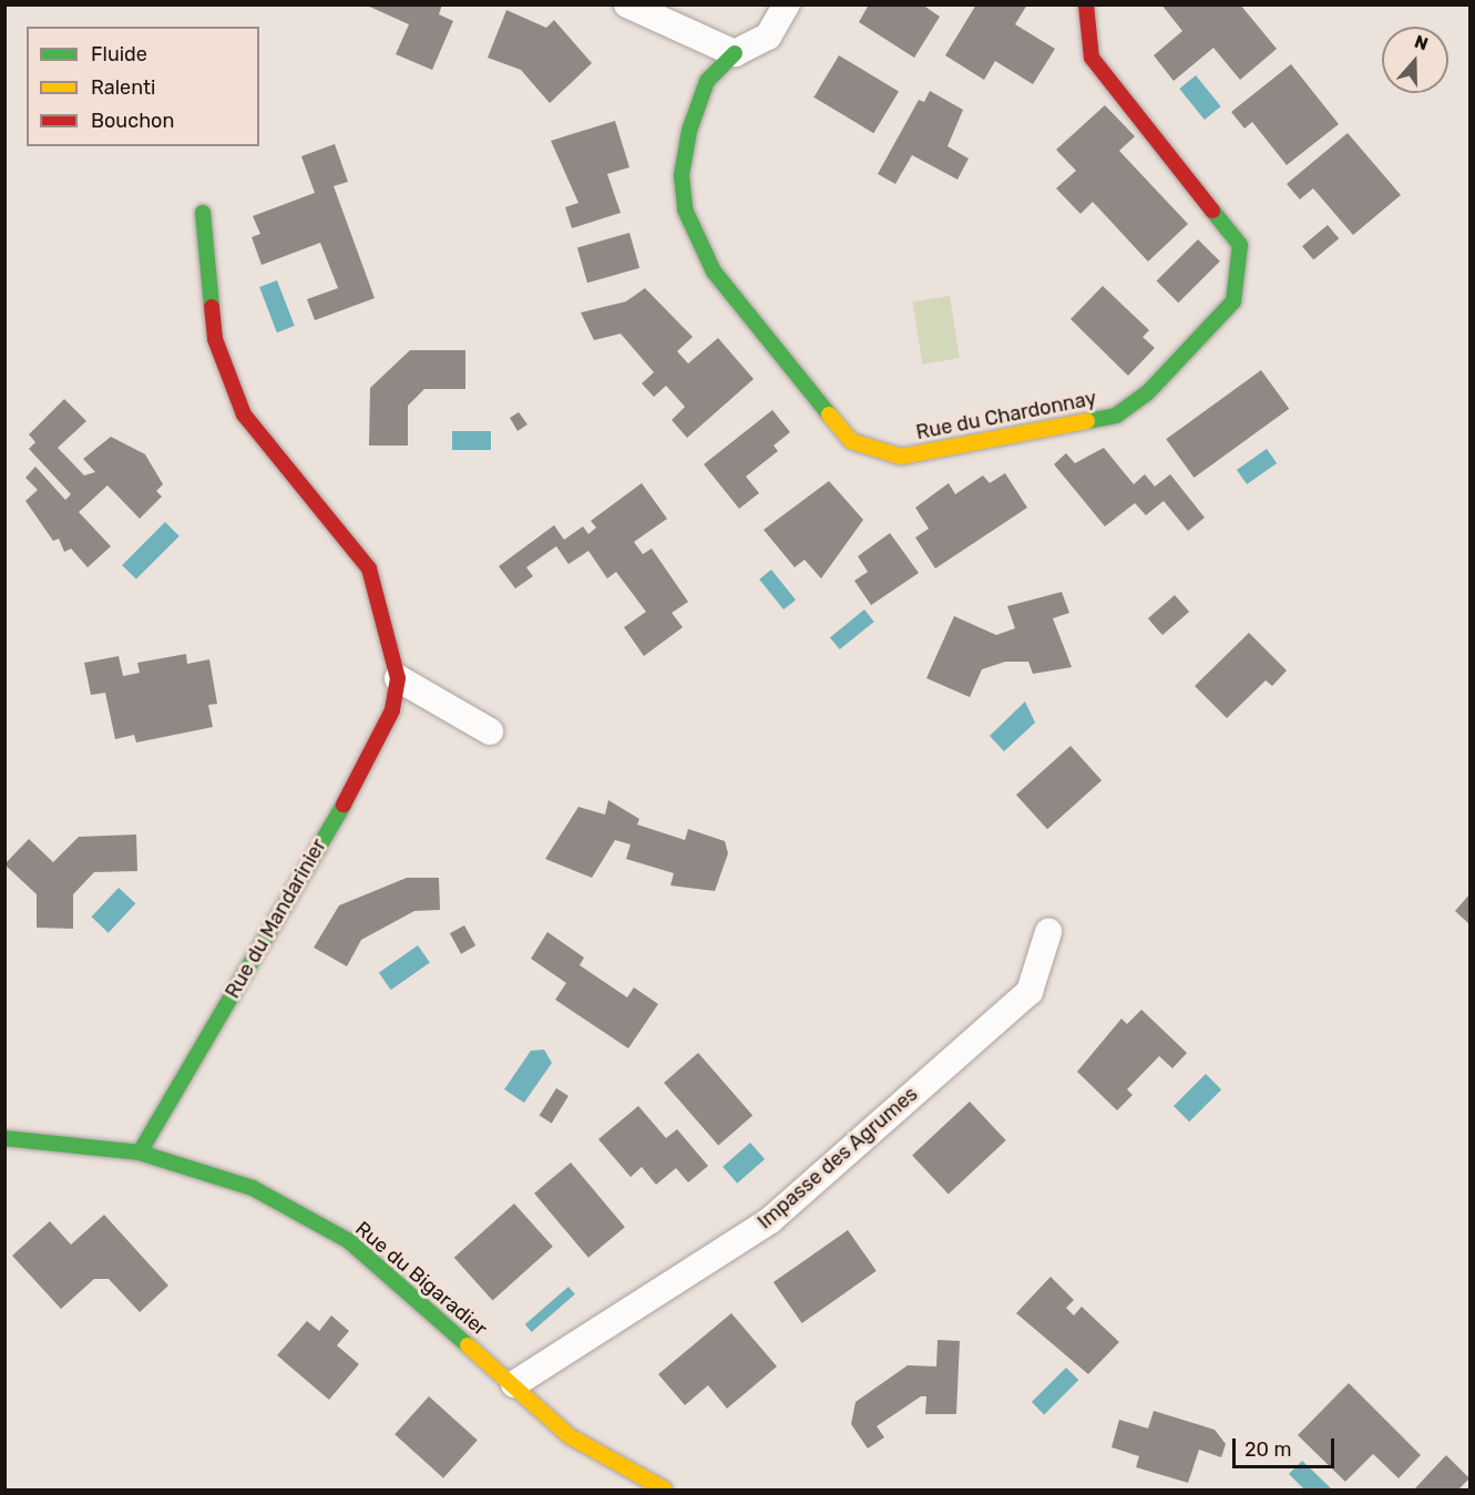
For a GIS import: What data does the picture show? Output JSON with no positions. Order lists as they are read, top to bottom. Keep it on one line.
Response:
{"streets":{"street":["Rue du Chardonnay","Rue du Mandarinier","Impasse des Agrumes","Rue du Bigaradier"]},"crossings":[["Rue du Mandarinier","Rue du Bigaradier"],["Impasse des Agrumes","Rue du Bigaradier"]],"legend":["Fluide","Ralenti","Bouchon"],"scale_bar":"20 m","north":"top"}
